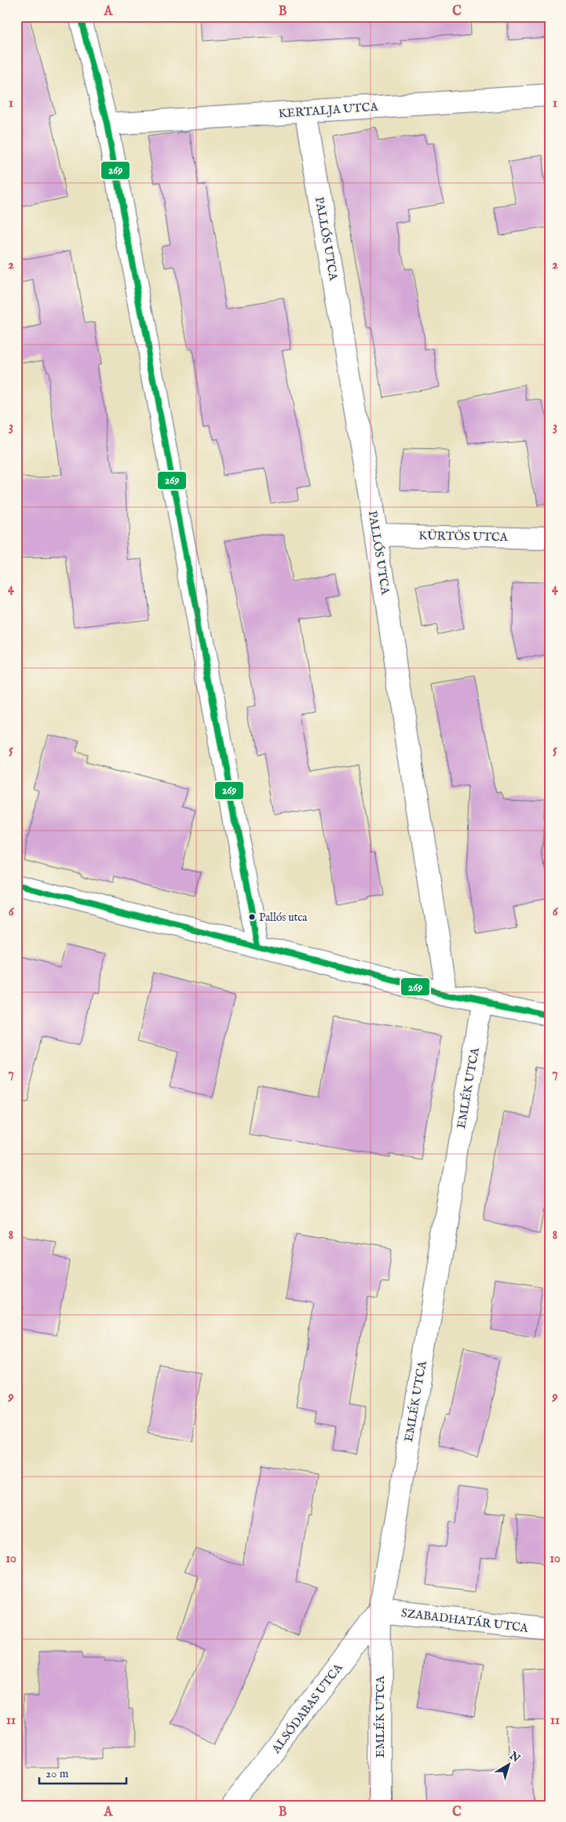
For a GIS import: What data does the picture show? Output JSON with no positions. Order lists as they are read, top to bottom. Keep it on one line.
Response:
{"streets":{"street":["KERTALJA UTCA","PALLÓS UTCA","KÜRTÖS UTCA","EMLÉK UTCA","SZABADHATÁR UTCA","ALSÓDABAS UTCA"]},"crossings":[["KERTALJA UTCA","PALLÓS UTCA"],["PALLÓS UTCA","KÜRTÖS UTCA"],["EMLÉK UTCA","SZABADHATÁR UTCA"],["EMLÉK UTCA","ALSÓDABAS UTCA"],["SZABADHATÁR UTCA","ALSÓDABAS UTCA"]],"places":["Pallós utca"],"lines":["transit line 269"],"scale_bar":"20 m","north":"top right","grid":{"columns":["A","B","C"],"rows":["1","2","3","4","5","6","7","8","9","10","11"]}}
